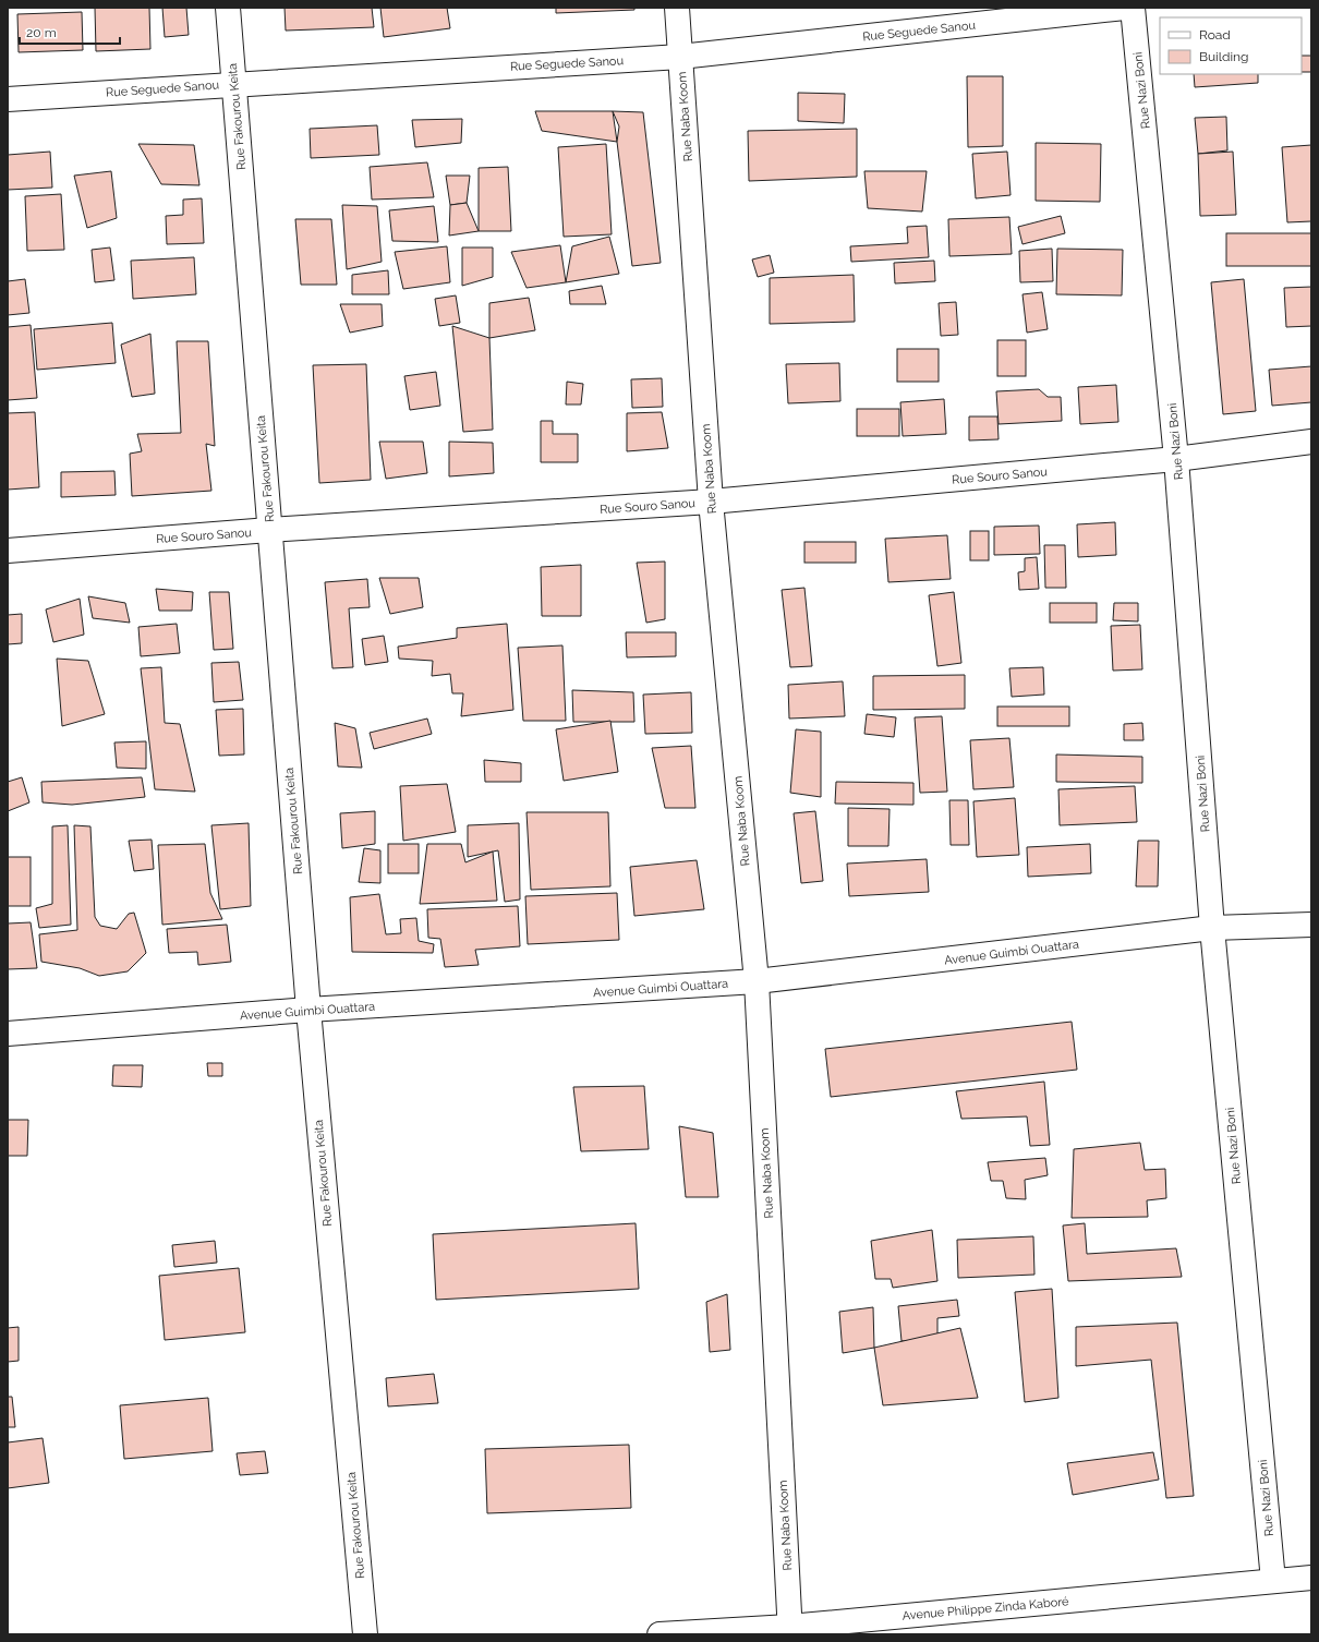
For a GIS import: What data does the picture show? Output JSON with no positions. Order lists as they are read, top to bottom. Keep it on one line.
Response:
{"streets":{"street":["Rue Seguede Sanou","Rue Nazi Boni","Rue Fakourou Keita","Rue Naba Koom","Rue Souro Sanou","Avenue Guimbi Ouattara","Avenue Philippe Zinda Kaboré"]},"crossings":[["Rue Seguede Sanou","Rue Fakourou Keita"],["Rue Seguede Sanou","Rue Naba Koom"],["Rue Nazi Boni","Rue Souro Sanou"],["Rue Nazi Boni","Avenue Guimbi Ouattara"],["Rue Nazi Boni","Avenue Philippe Zinda Kaboré"],["Rue Fakourou Keita","Rue Souro Sanou"],["Rue Fakourou Keita","Avenue Guimbi Ouattara"],["Rue Naba Koom","Rue Souro Sanou"],["Rue Naba Koom","Avenue Guimbi Ouattara"],["Rue Naba Koom","Avenue Philippe Zinda Kaboré"]],"legend":["Road","Building"],"scale_bar":"20 m"}
